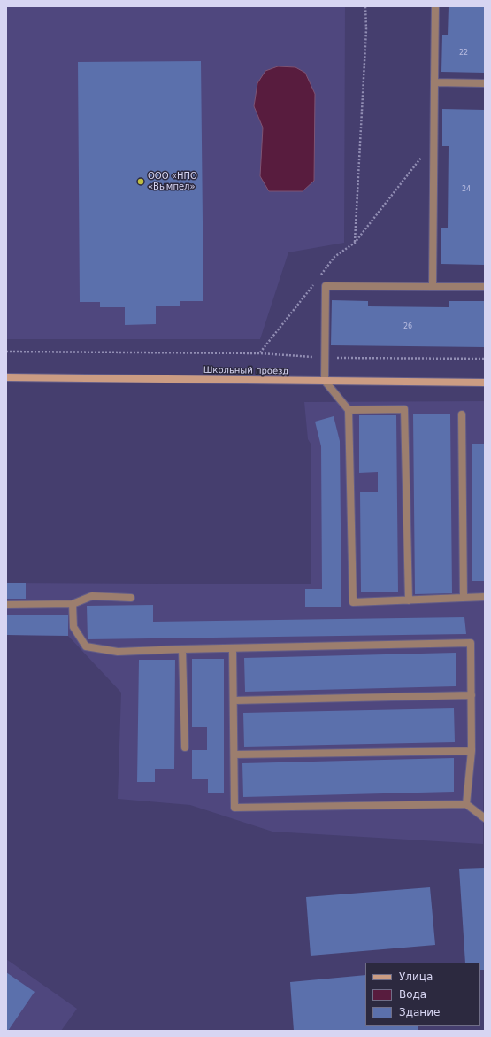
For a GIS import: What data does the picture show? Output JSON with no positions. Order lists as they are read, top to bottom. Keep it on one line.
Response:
{"streets":{"street":["Школьный проезд"]},"places":["ООО «НПО «Вымпел»"],"house_numbers":["22","24","26"],"legend":["Улица","Вода","Здание"]}
